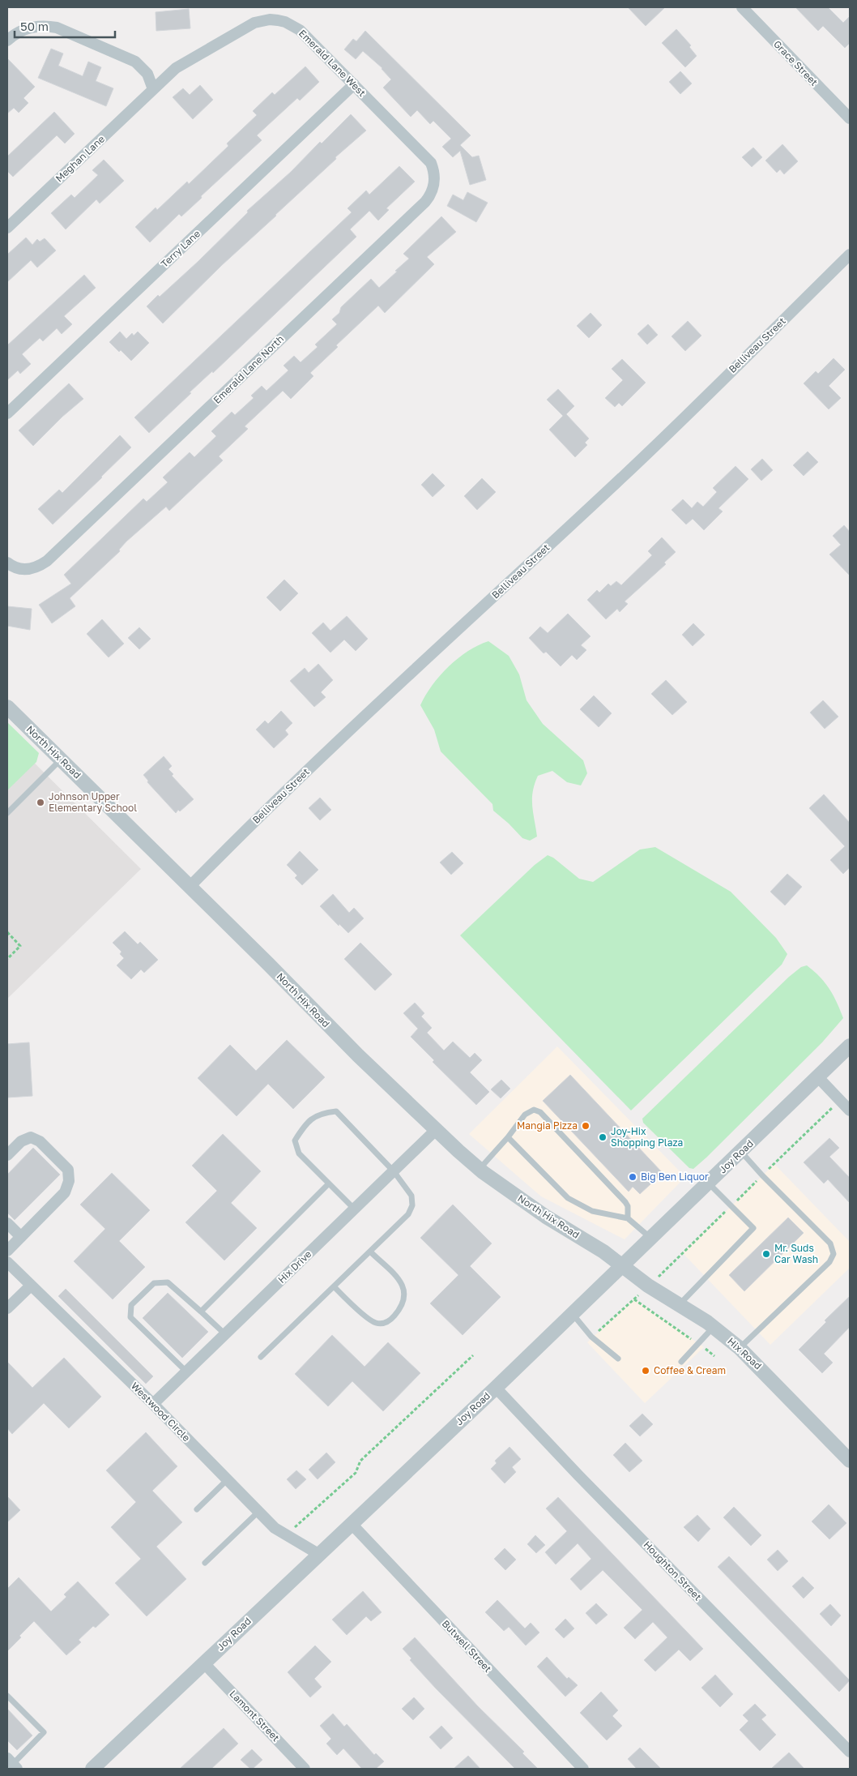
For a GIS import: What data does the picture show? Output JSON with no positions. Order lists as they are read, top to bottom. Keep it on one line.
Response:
{"streets":{"street":["Emerald Lane West","Grace Street","Meghan Lane","Terry Lane","Belliveau Street","Emerald Lane North","North Hix Road","Joy Road","Hix Drive","Hix Road","Westwood Circle","Houghton Street","Butwell Street","Lamont Street"]},"crossings":[["Emerald Lane West","Meghan Lane"],["Emerald Lane West","Terry Lane"],["Emerald Lane West","Emerald Lane North"],["Belliveau Street","North Hix Road"],["North Hix Road","Joy Road"],["North Hix Road","Hix Drive"],["North Hix Road","Hix Road"],["Joy Road","Hix Road"],["Joy Road","Westwood Circle"],["Joy Road","Houghton Street"],["Joy Road","Butwell Street"],["Joy Road","Lamont Street"],["Hix Drive","Westwood Circle"]],"places":["Johnson Upper Elementary School","Mangia Pizza","Joy-Hix Shopping Plaza","Big Ben Liquor","Mr. Suds Car Wash","Coffee & Cream"],"scale_bar":"50 m"}
